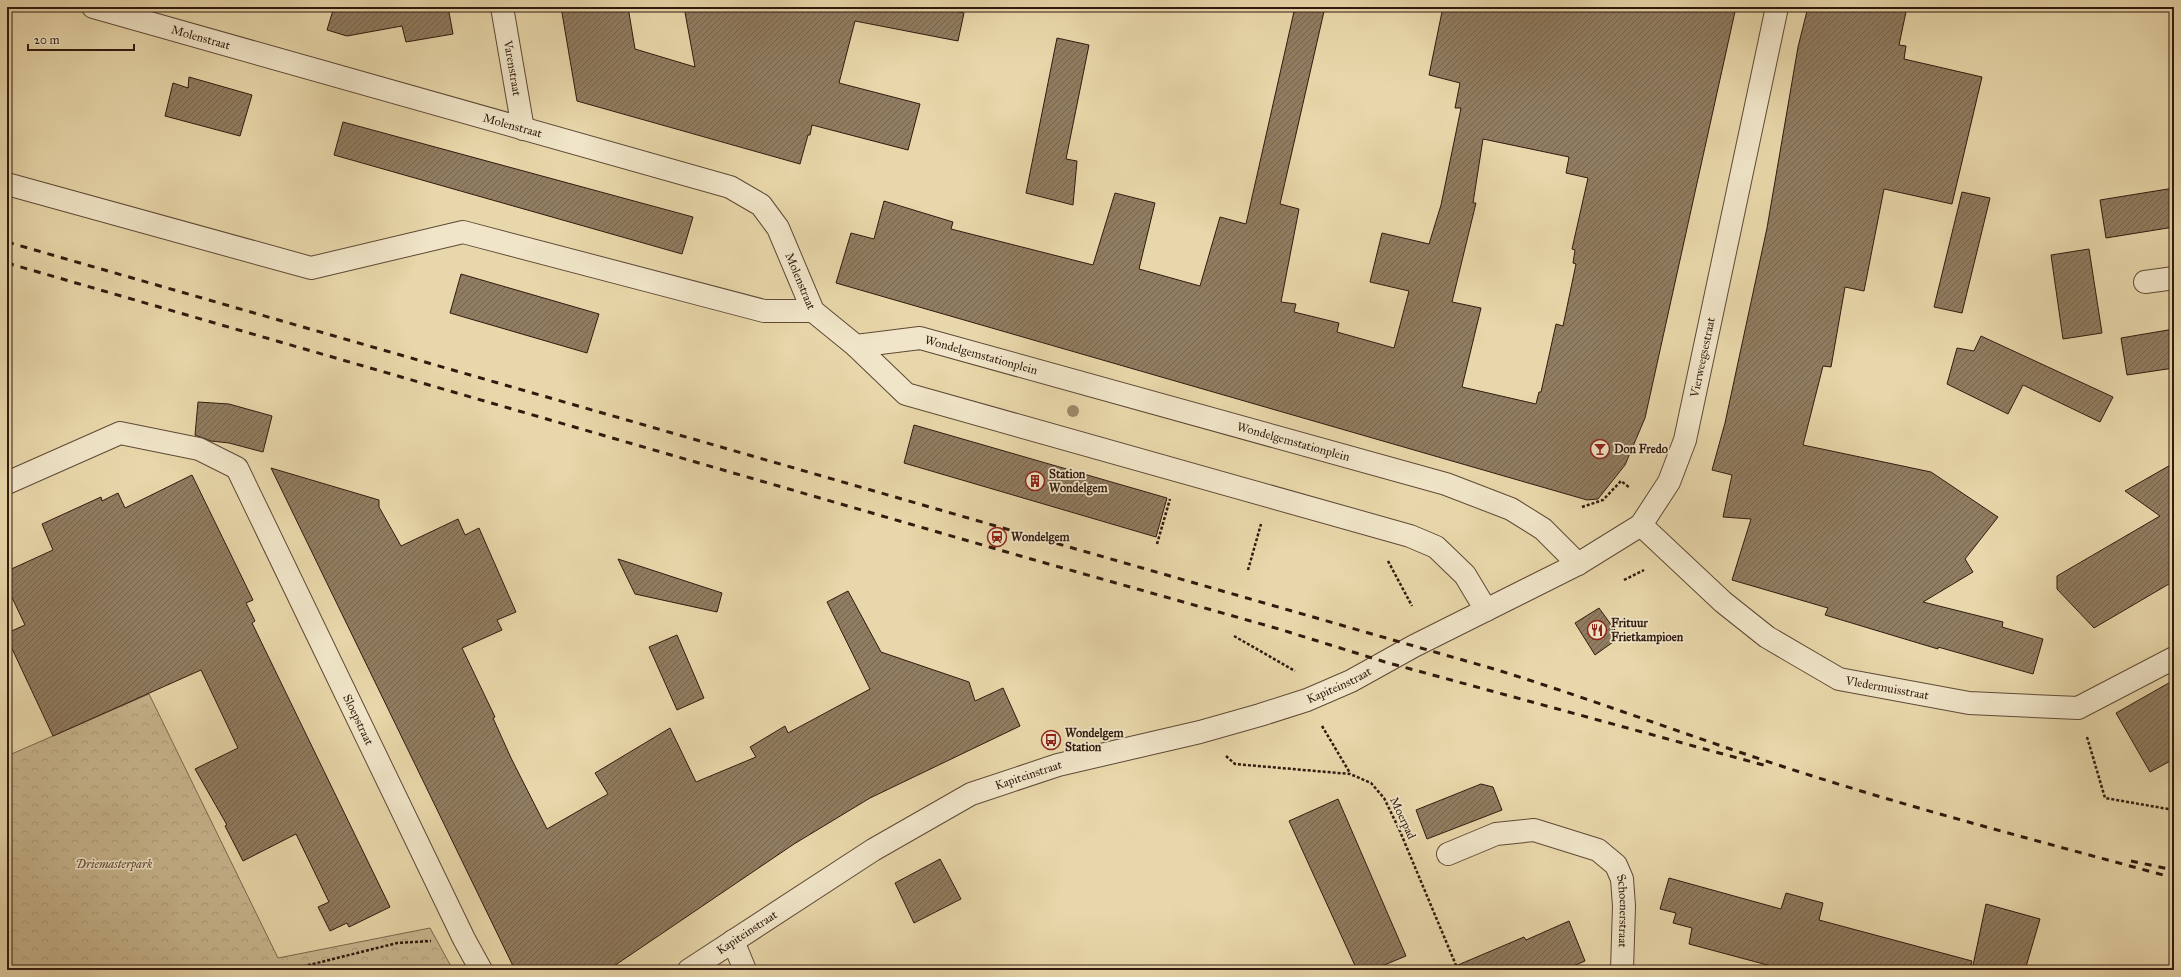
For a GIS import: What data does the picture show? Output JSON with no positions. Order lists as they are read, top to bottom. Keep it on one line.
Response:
{"streets":{"street":["Molenstraat","Varenstraat","Wondelgemstationplein","Vierweegsestraat","Kapiteinstraat","Vledermuisstraat","Sloepstraat","Schoenerstraat"],"path":["Moerpad"]},"crossings":[["Molenstraat","Varenstraat"],["Molenstraat","Wondelgemstationplein"],["Wondelgemstationplein","Vierweegsestraat"],["Vierweegsestraat","Kapiteinstraat"],["Vierweegsestraat","Vledermuisstraat"],["Kapiteinstraat","Moerpad"]],"parks":["Driemasterpark"],"places":{"bar":["Don Fredo"],"building":["Station Wondelgem"],"station":["Wondelgem"],"restaurant":["Frituur Frietkampioen"],"bus stop":["Wondelgem Station"]},"scale_bar":"20 m"}
